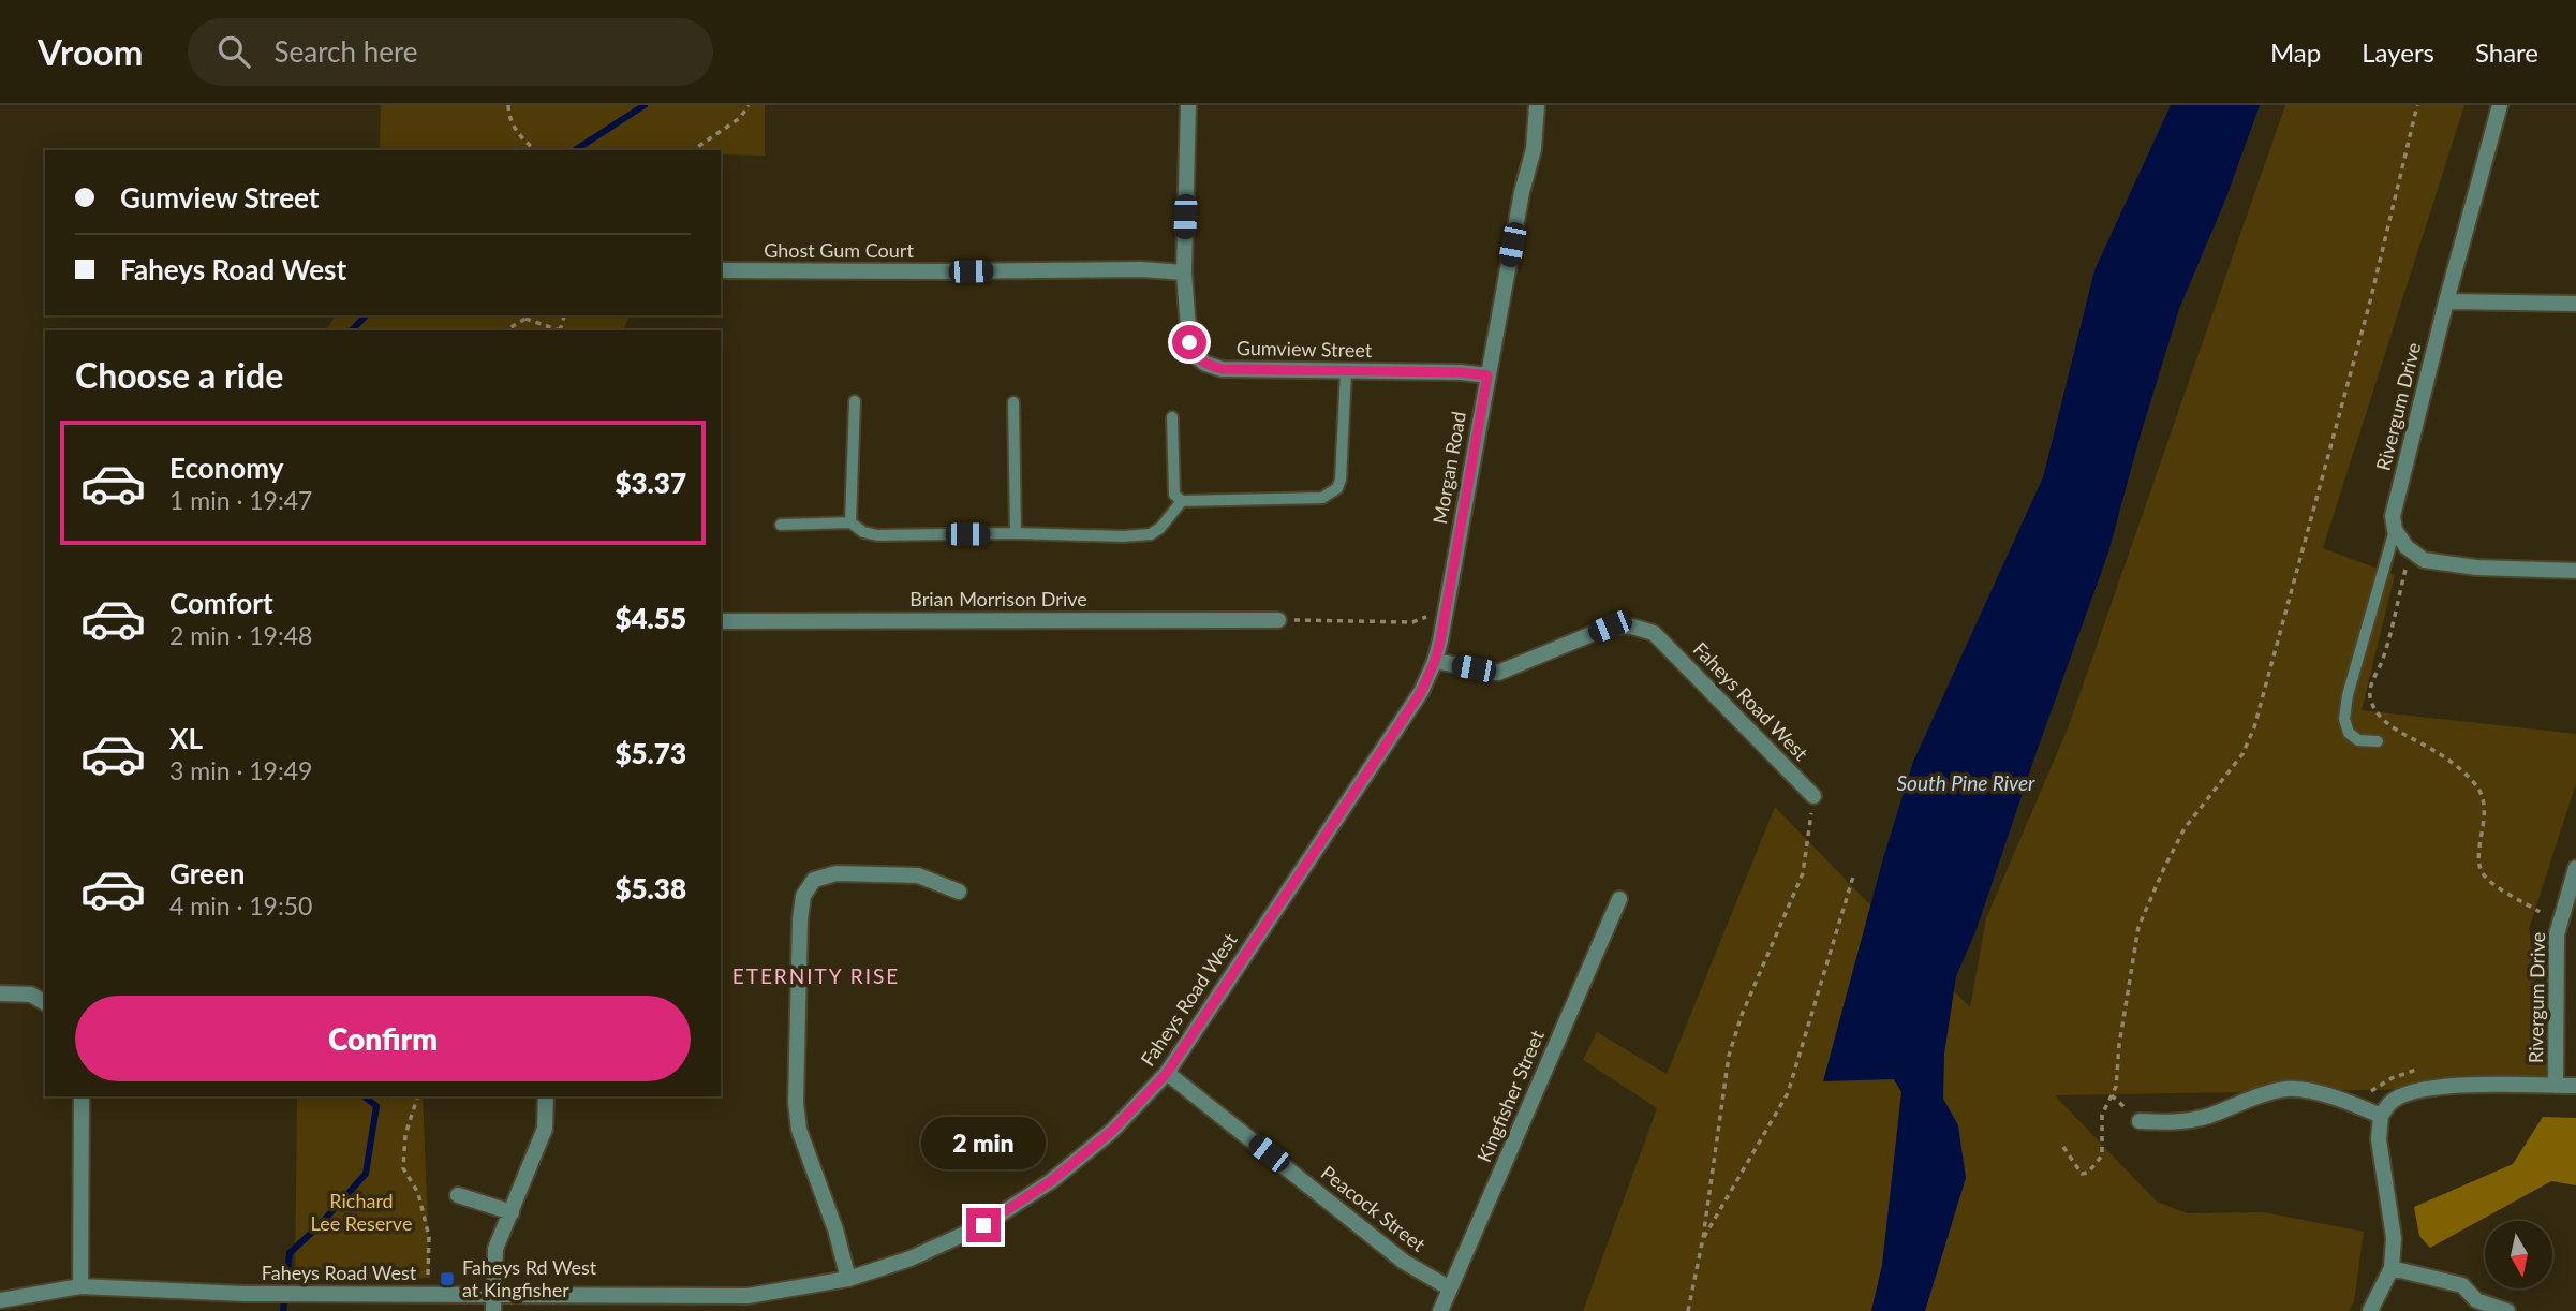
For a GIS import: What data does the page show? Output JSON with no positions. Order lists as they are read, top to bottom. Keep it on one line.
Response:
{"streets":{"street":["Ghost Gum Court","Gumview Street","Rivergum Drive","Morgan Road","Brian Morrison Drive","Faheys Road West","Kingfisher Street","Peacock Street"]},"crossings":[["Ghost Gum Court","Gumview Street"],["Gumview Street","Morgan Road"],["Morgan Road","Faheys Road West"],["Faheys Road West","Peacock Street"],["Kingfisher Street","Peacock Street"]],"districts":["ETERNITY RISE"],"water":["South Pine River"],"parks":["Richard Lee Reserve"],"places":{"transit":["Faheys Rd West at Kingfisher"]},"north":"bottom","page":{"header":"Vroom","search":"Search here","nav":["Map","Layers","Share"],"banner":["Gumview Street","Faheys Road West"],"heading":"Choose a ride","list":[{"name":"Economy","note":"1 min · 19:47","value":"$3.37"},{"name":"Comfort","note":"2 min · 19:48","value":"$4.55"},{"name":"XL","note":"3 min · 19:49","value":"$5.73"},{"name":"Green","note":"4 min · 19:50","value":"$5.38"}],"buttons":"Confirm","bubble":"2 min"}}
